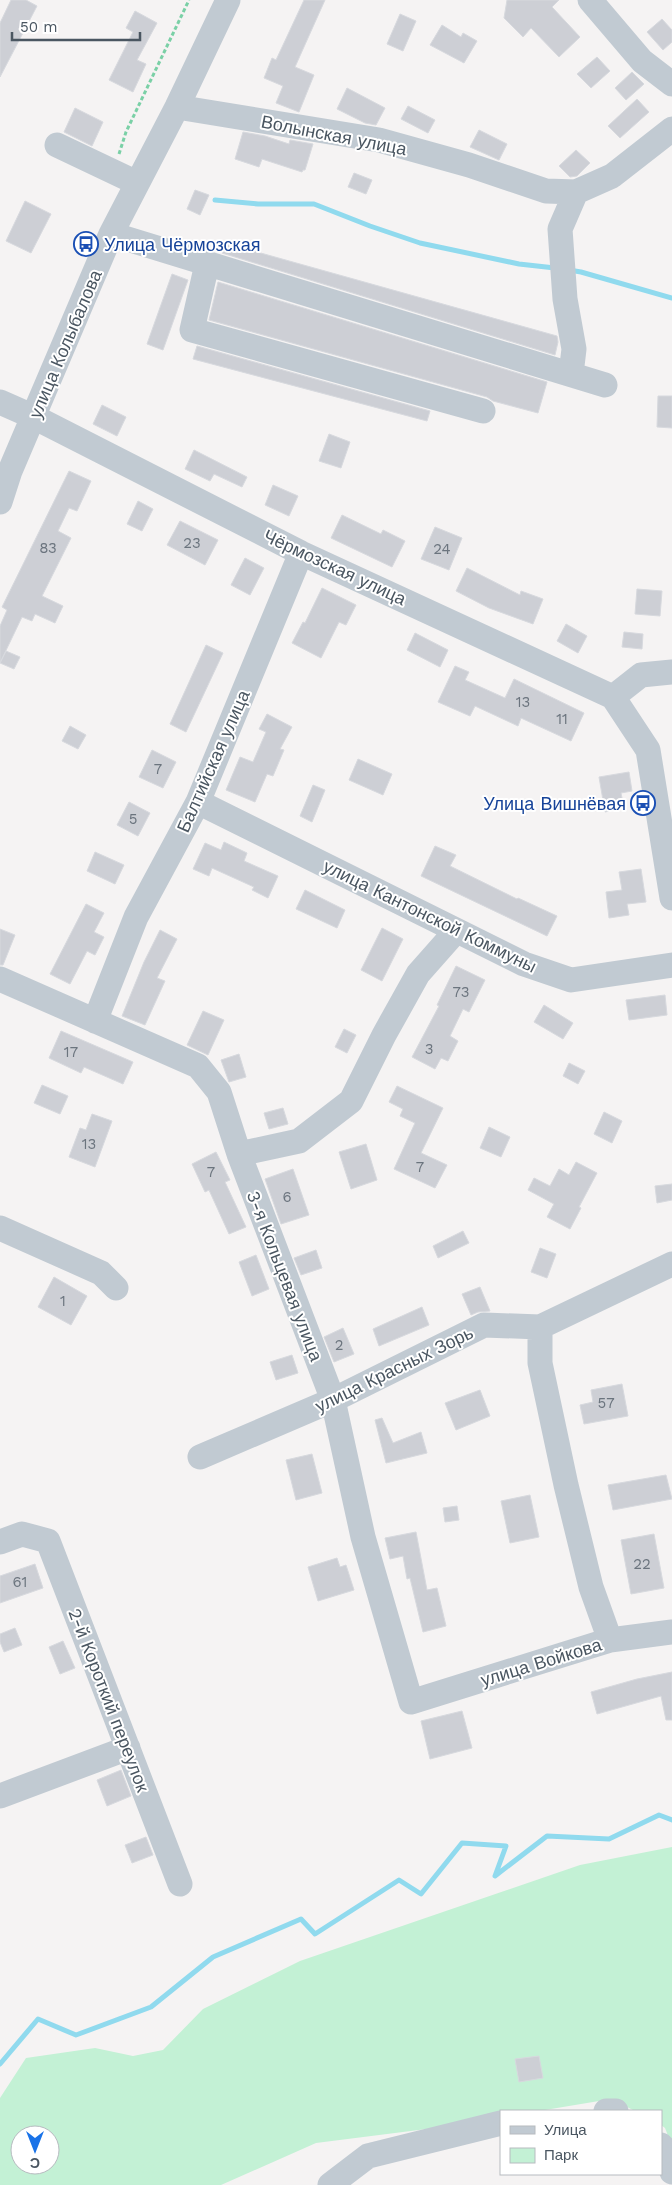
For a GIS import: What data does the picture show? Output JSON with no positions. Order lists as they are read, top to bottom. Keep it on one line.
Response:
{"streets":{"street":["Волынская улица","улица Колыбалова","Чёрмозская улица","Балтийская улица","улица Кантонской Коммуны","3-я Кольцевая улица","улица Красных Зорь","улица Войкова","2-й Короткий переулок"]},"crossings":[["Волынская улица","улица Колыбалова"],["улица Колыбалова","Чёрмозская улица"],["Чёрмозская улица","Балтийская улица"],["Балтийская улица","улица Кантонской Коммуны"],["Балтийская улица","3-я Кольцевая улица"],["3-я Кольцевая улица","улица Красных Зорь"],["3-я Кольцевая улица","улица Войкова"]],"places":{"bus stop":["Улица Чёрмозская","Улица Вишнёвая"]},"house_numbers":["23","83","24","13","11","7","5","73","3","17","13","7","7","6","1","2","57","22","61"],"legend":["Улица","Парк"],"scale_bar":"50 m","north":"bottom"}
